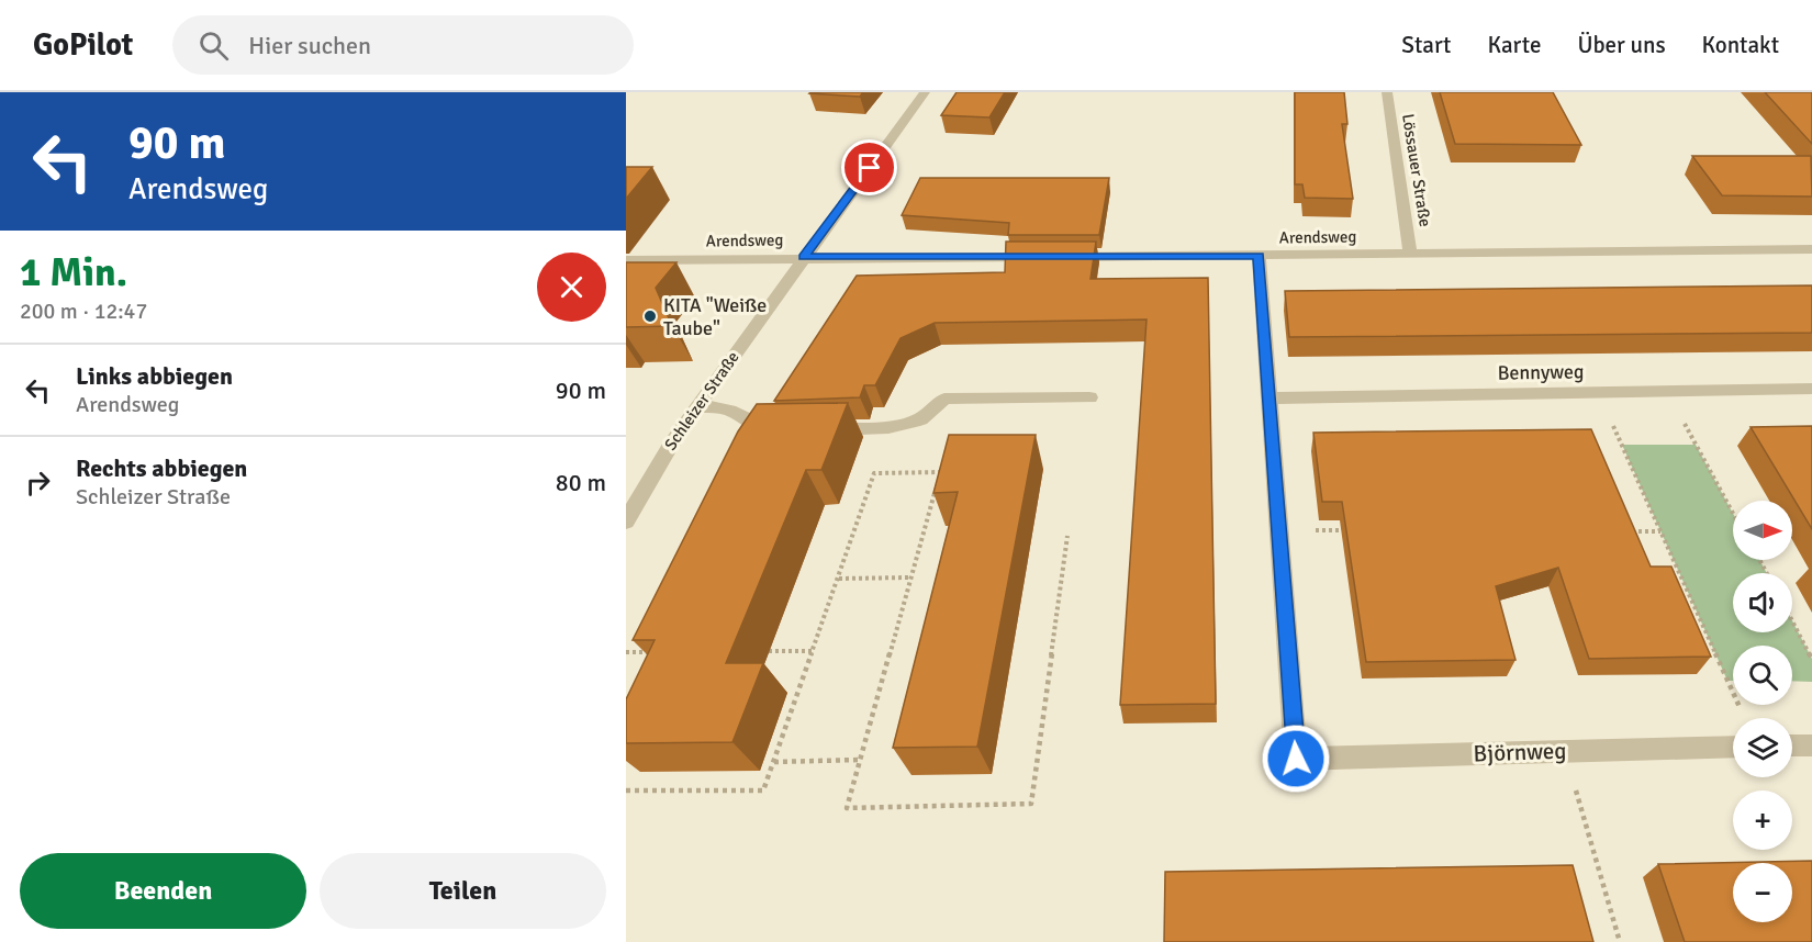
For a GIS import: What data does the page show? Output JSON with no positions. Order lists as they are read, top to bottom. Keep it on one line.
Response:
{"streets":{"street":["Lössauer Straße","Arendsweg","Bennyweg","Schleizer Straße","Björnweg"]},"crossings":[["Lössauer Straße","Arendsweg"],["Arendsweg","Schleizer Straße"]],"places":["KITA \"Weiße Taube\""],"north":"right","page":{"header":"GoPilot","search":"Hier suchen","nav":["Start","Karte","Über uns","Kontakt"],"turn":["90 m","Arendsweg"],"heading":["1 Min.","200 m · 12:47"],"list":[{"name":"Links abbiegen","note":"Arendsweg","value":"90 m"},{"name":"Rechts abbiegen","note":"Schleizer Straße","value":"80 m"}],"map_buttons":["+","−"],"buttons":["Beenden","Teilen"]}}
